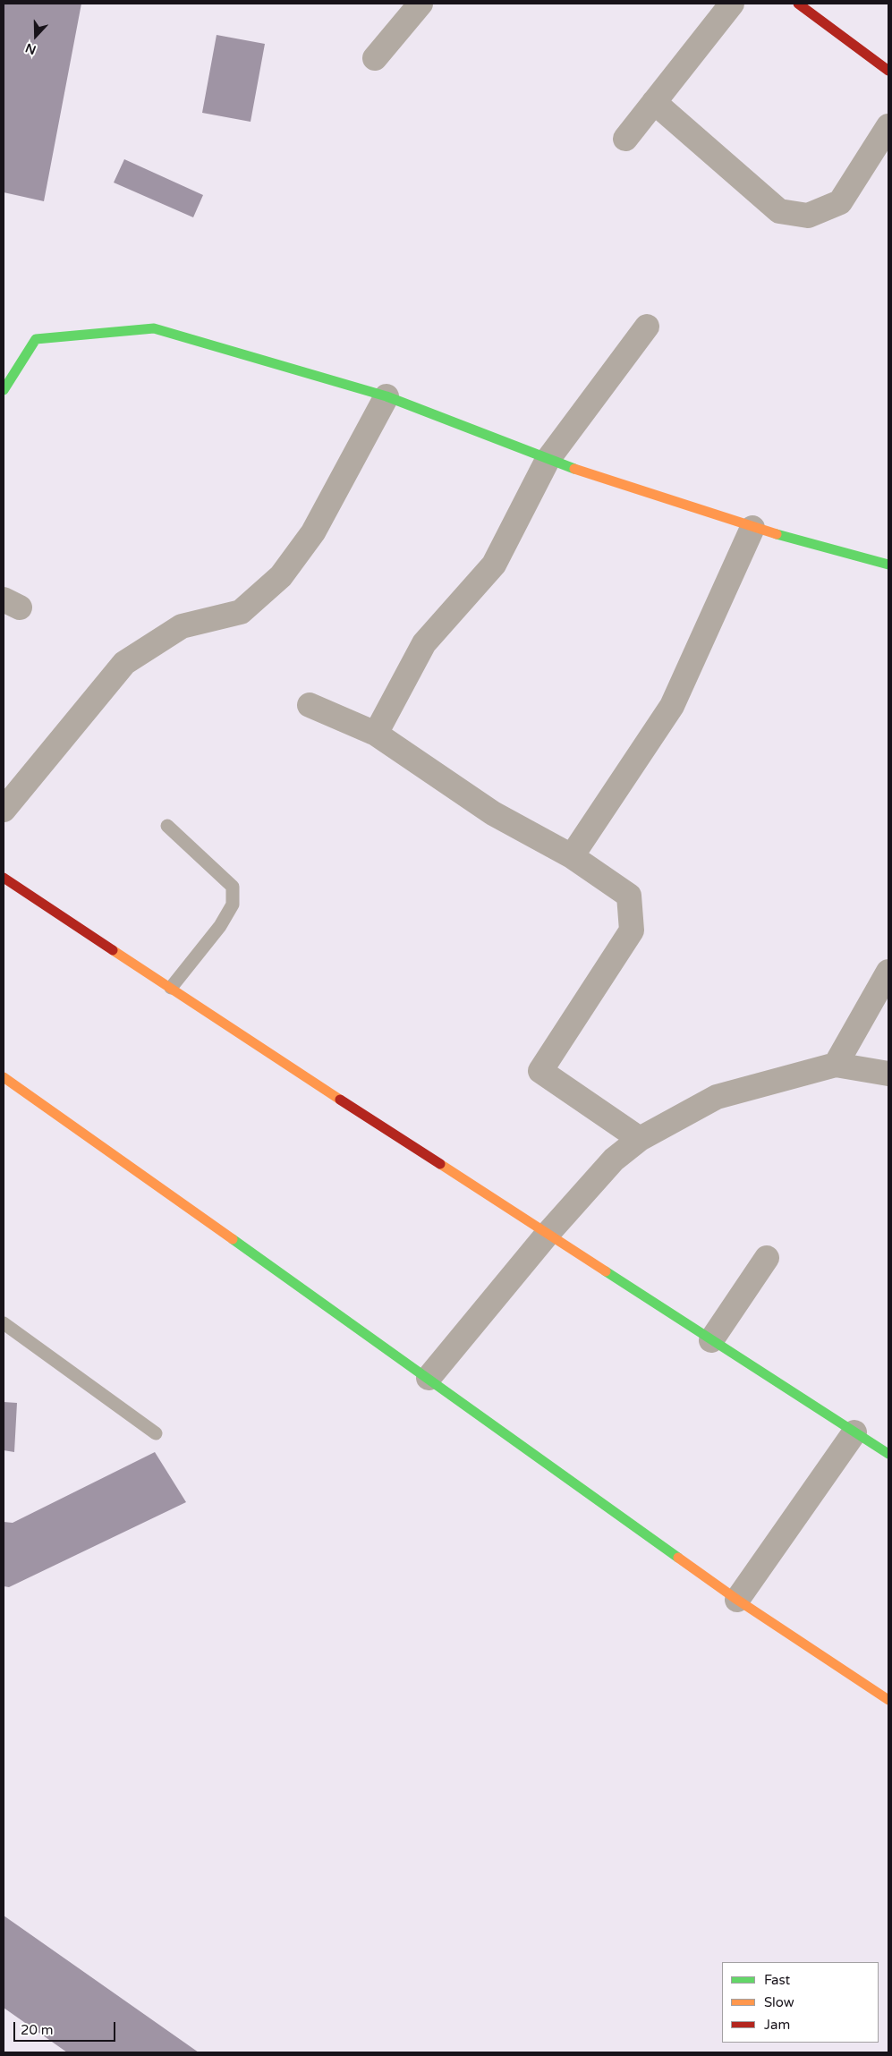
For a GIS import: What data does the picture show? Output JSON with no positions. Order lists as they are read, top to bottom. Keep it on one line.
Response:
{"legend":["Fast","Slow","Jam"],"scale_bar":"20 m","north":"bottom"}
